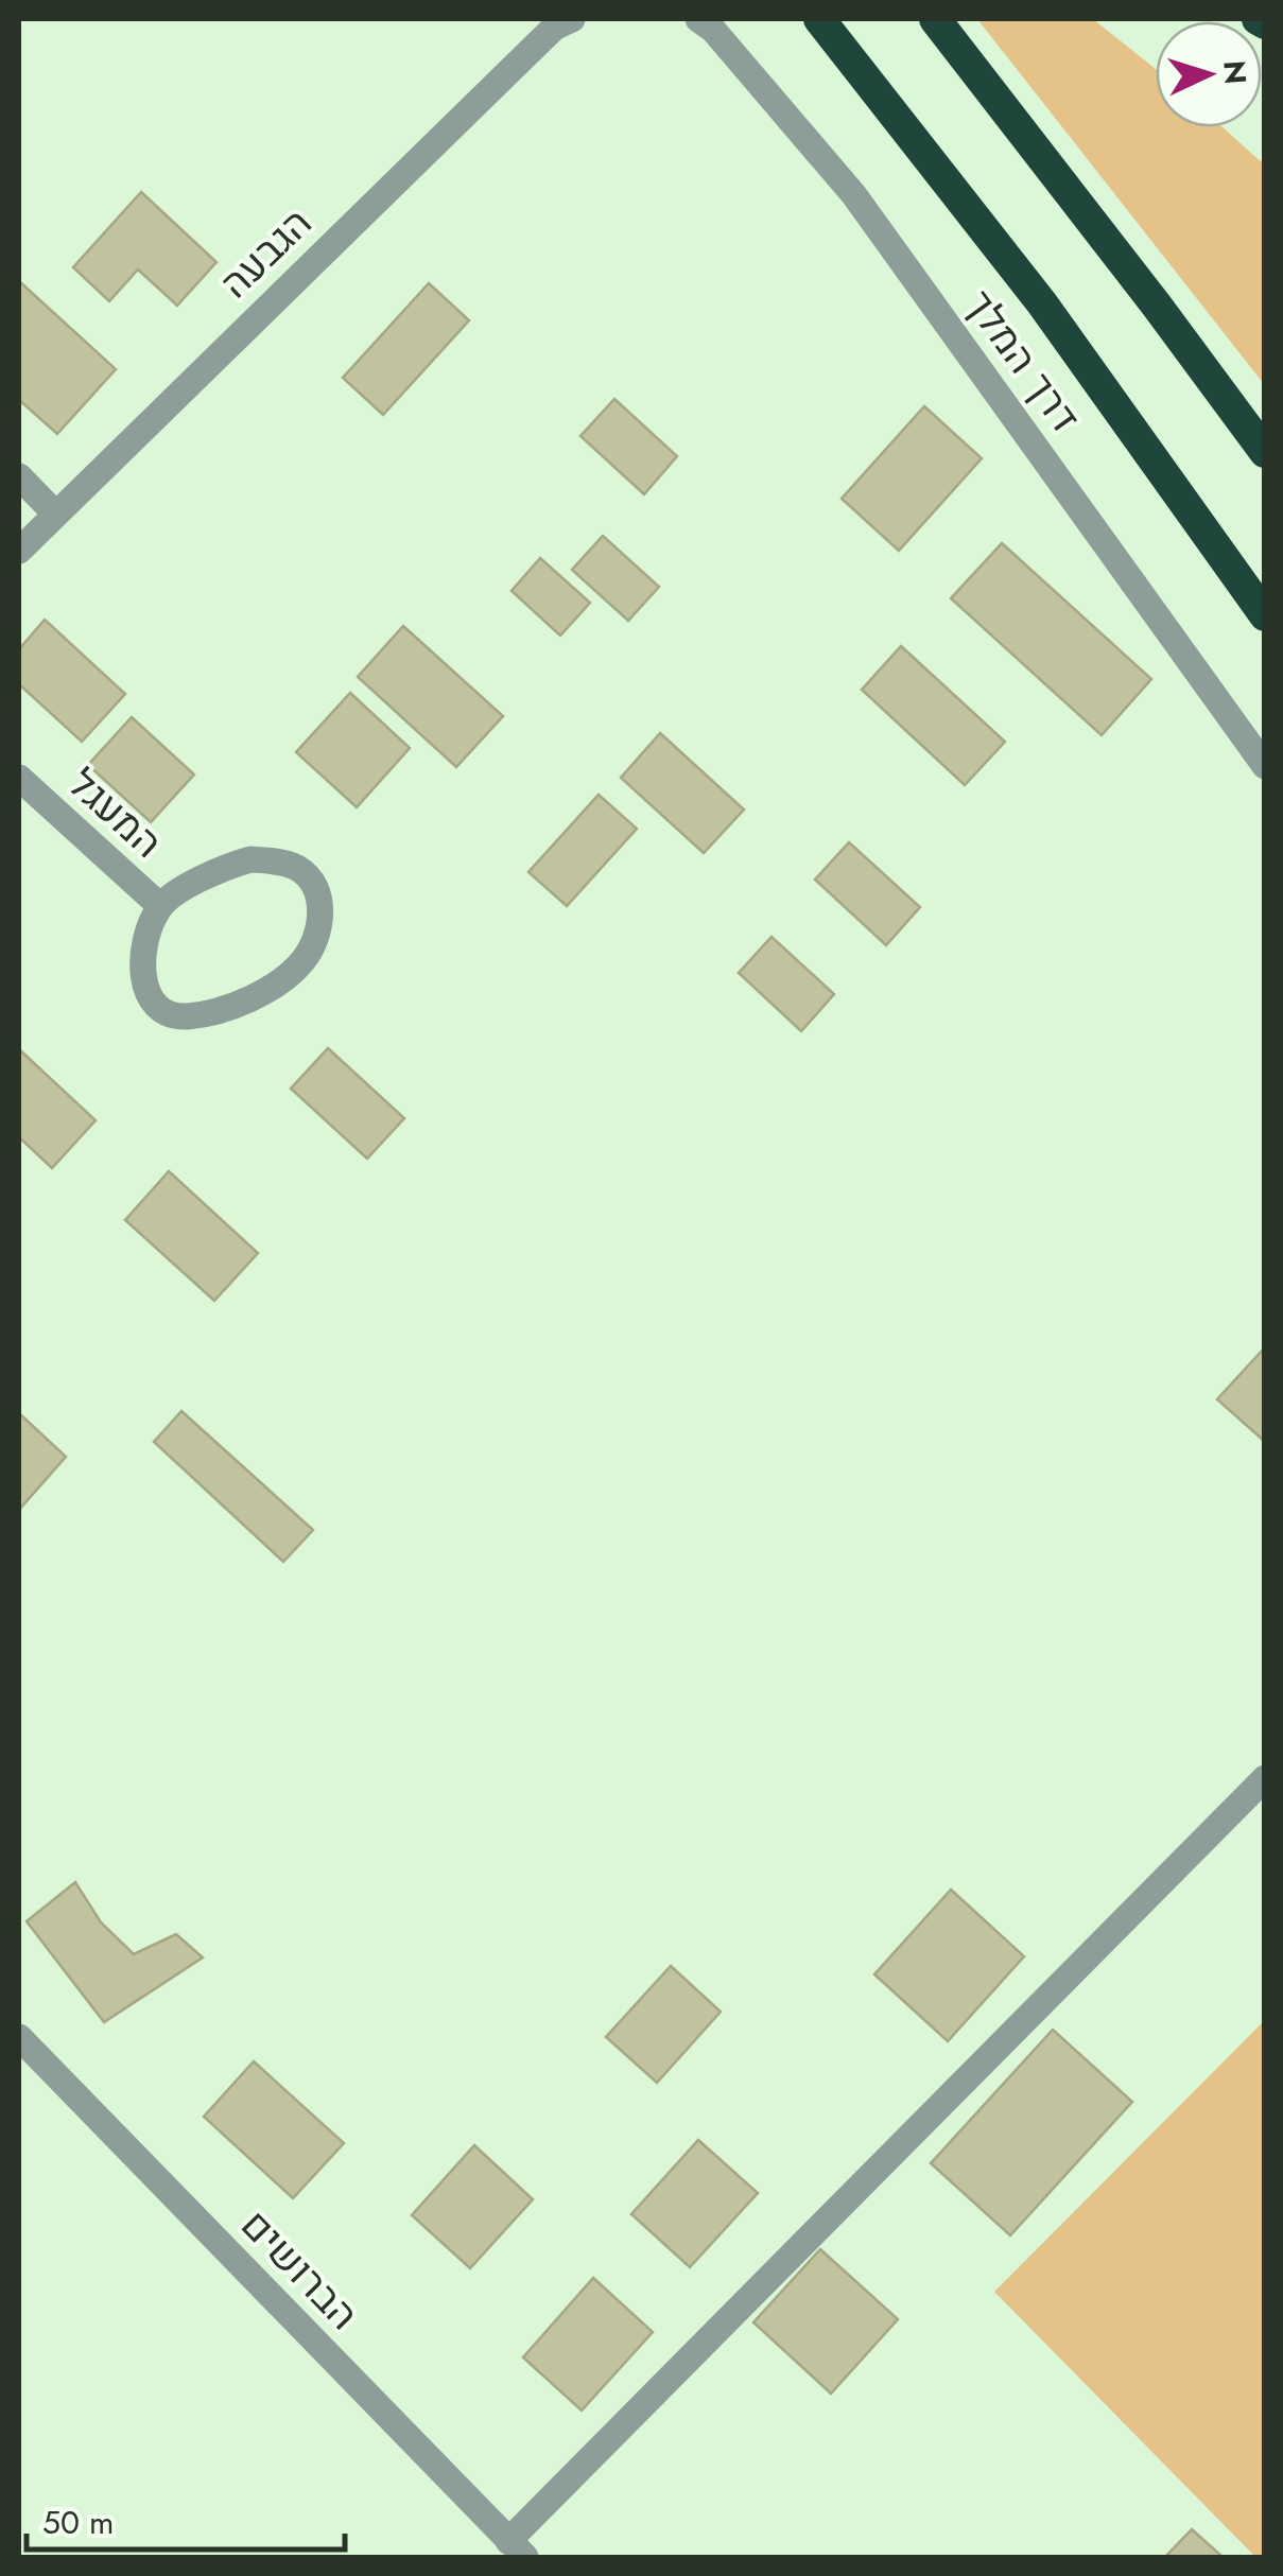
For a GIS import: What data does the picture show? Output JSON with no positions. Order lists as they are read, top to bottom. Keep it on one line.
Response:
{"streets":{"street":["הגבעה","דרך המלך","המעגל","הברושים"]},"scale_bar":"50 m","north":"right"}
